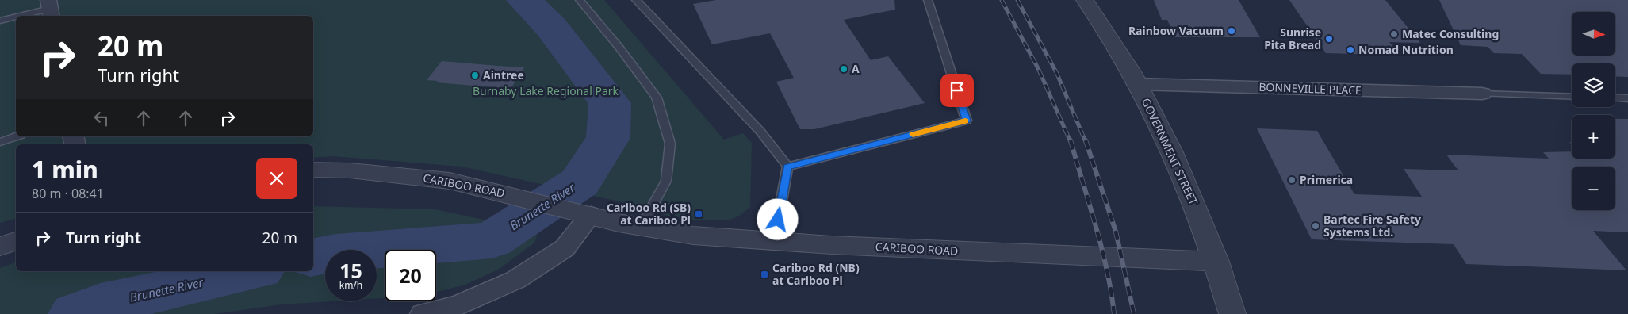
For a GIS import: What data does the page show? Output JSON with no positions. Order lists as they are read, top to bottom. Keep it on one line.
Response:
{"streets":{"street":["BONNEVILLE PLACE","GOVERNMENT STREET","CARIBOO ROAD"]},"crossings":[["BONNEVILLE PLACE","GOVERNMENT STREET"],["GOVERNMENT STREET","CARIBOO ROAD"]],"water":["Brunette River"],"parks":["Burnaby Lake Regional Park"],"places":{"other":["Rainbow Vacuum","Matec Consulting","Sunrise Pita Bread","Nomad Nutrition","A","Aintree","Primerica","Bartec Fire Safety Systems Ltd."],"transit":["Cariboo Rd (SB) at Cariboo Pl","Cariboo Rd (NB) at Cariboo Pl"]},"north":"right","page":{"map_buttons":["+","−"],"turn":["20 m","Turn right"],"heading":["1 min","80 m · 08:41"],"list":[{"name":"Turn right","value":"20 m"}],"speed":"15 km/h","limit":"20"}}
